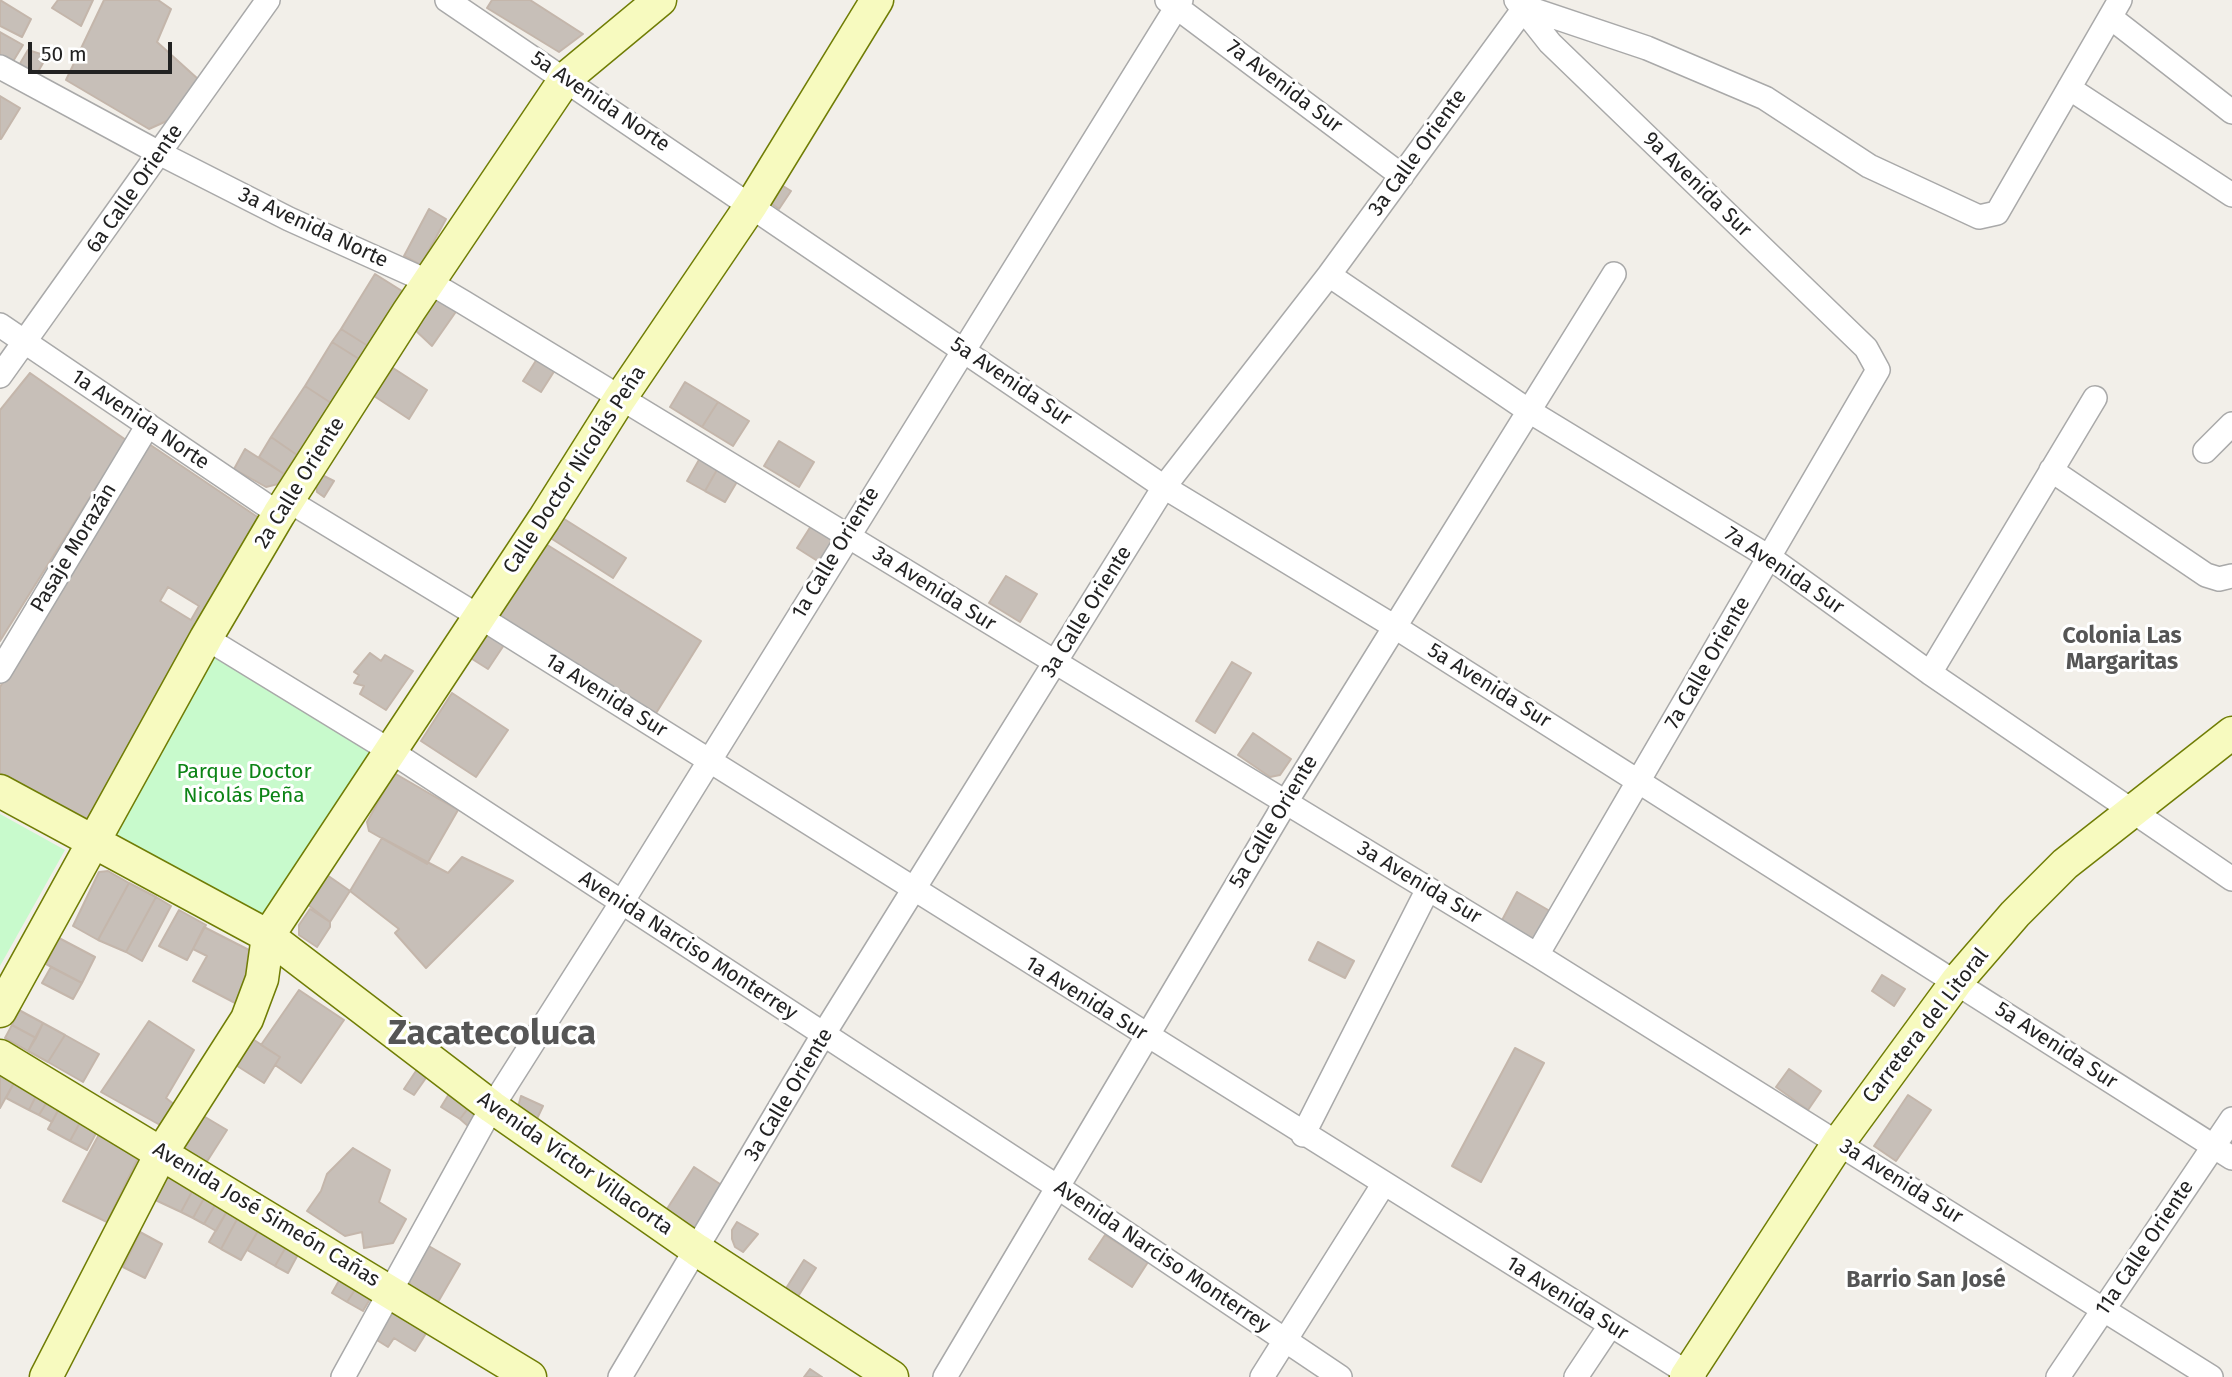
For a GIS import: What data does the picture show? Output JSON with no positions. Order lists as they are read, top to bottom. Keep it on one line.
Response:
{"streets":{"main road":["Calle Doctor Nicolás Peña","2a Calle Oriente","Carretera del Litoral","Avenida Víctor Villacorta","Avenida José Simeón Cañas"],"street":["7a Avenida Sur","5a Avenida Norte","3a Calle Oriente","9a Avenida Sur","6a Calle Oriente","3a Avenida Norte","5a Avenida Sur","1a Avenida Norte","Pasaje Morazán","1a Calle Oriente","3a Avenida Sur","7a Calle Oriente","1a Avenida Sur","5a Calle Oriente","Avenida Narciso Monterrey","11a Calle Oriente"]},"crossings":[["7a Avenida Sur","3a Calle Oriente"],["7a Avenida Sur","1a Calle Oriente"],["7a Avenida Sur","7a Calle Oriente"],["7a Avenida Sur","5a Calle Oriente"],["7a Avenida Sur","Carretera del Litoral"],["5a Avenida Norte","5a Avenida Sur"],["5a Avenida Norte","Calle Doctor Nicolás Peña"],["5a Avenida Norte","2a Calle Oriente"],["3a Calle Oriente","9a Avenida Sur"],["3a Calle Oriente","5a Avenida Sur"],["3a Calle Oriente","3a Avenida Sur"],["3a Calle Oriente","1a Avenida Sur"],["3a Calle Oriente","Avenida Narciso Monterrey"],["3a Calle Oriente","Avenida Víctor Villacorta"],["9a Avenida Sur","7a Calle Oriente"],["6a Calle Oriente","3a Avenida Norte"],["6a Calle Oriente","1a Avenida Norte"],["3a Avenida Norte","Calle Doctor Nicolás Peña"],["3a Avenida Norte","2a Calle Oriente"],["3a Avenida Norte","3a Avenida Sur"],["5a Avenida Sur","Calle Doctor Nicolás Peña"],["5a Avenida Sur","1a Calle Oriente"],["5a Avenida Sur","7a Calle Oriente"],["5a Avenida Sur","5a Calle Oriente"],["5a Avenida Sur","Carretera del Litoral"],["5a Avenida Sur","11a Calle Oriente"],["1a Avenida Norte","Calle Doctor Nicolás Peña"],["1a Avenida Norte","2a Calle Oriente"],["1a Avenida Norte","Pasaje Morazán"],["1a Avenida Norte","1a Avenida Sur"],["Calle Doctor Nicolás Peña","3a Avenida Sur"],["Calle Doctor Nicolás Peña","1a Avenida Sur"],["Calle Doctor Nicolás Peña","Avenida Narciso Monterrey"],["Calle Doctor Nicolás Peña","Avenida Víctor Villacorta"],["2a Calle Oriente","Avenida Narciso Monterrey"],["2a Calle Oriente","Avenida Víctor Villacorta"],["1a Calle Oriente","3a Avenida Sur"],["1a Calle Oriente","1a Avenida Sur"],["1a Calle Oriente","Avenida Narciso Monterrey"],["1a Calle Oriente","Avenida Víctor Villacorta"],["1a Calle Oriente","Avenida José Simeón Cañas"],["3a Avenida Sur","7a Calle Oriente"],["3a Avenida Sur","5a Calle Oriente"],["3a Avenida Sur","Carretera del Litoral"],["3a Avenida Sur","11a Calle Oriente"],["1a Avenida Sur","5a Calle Oriente"],["1a Avenida Sur","Carretera del Litoral"],["5a Calle Oriente","Avenida Narciso Monterrey"]],"districts":["Colonia Las Margaritas","Zacatecoluca","Barrio San José"],"parks":["Parque Doctor Nicolás Peña"],"scale_bar":"50 m"}
